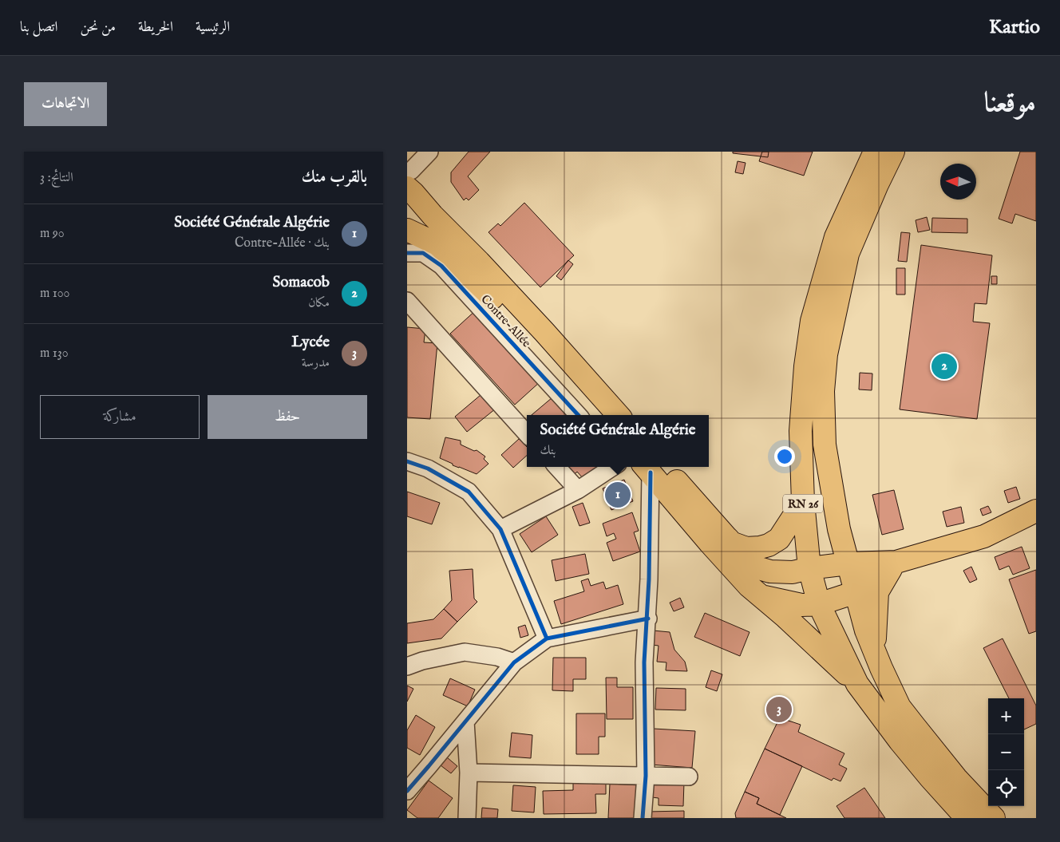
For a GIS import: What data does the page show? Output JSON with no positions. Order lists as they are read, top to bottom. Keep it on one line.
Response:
{"streets":{"main road":["RN 26"],"street":["Contre-Allée"]},"north":"left","page":{"header":"Kartio","nav":["الرئيسية","الخريطة","من نحن","اتصل بنا"],"title":"موقعنا","buttons":["الاتجاهات",["حفظ","مشاركة"]],"heading":["بالقرب منك","النتائج: 3"],"list":[{"mark":"1","name":"Société Générale Algérie","note":"بنك · Contre-Allée","value":"90 m"},{"mark":"2","name":"Somacob","note":"مكان","value":"100 m"},{"mark":"3","name":"Lycée","note":"مدرسة","value":"130 m"}],"pins":["2","1","3"],"popup":["Société Générale Algérie","بنك"],"map_buttons":["+","−"]}}
